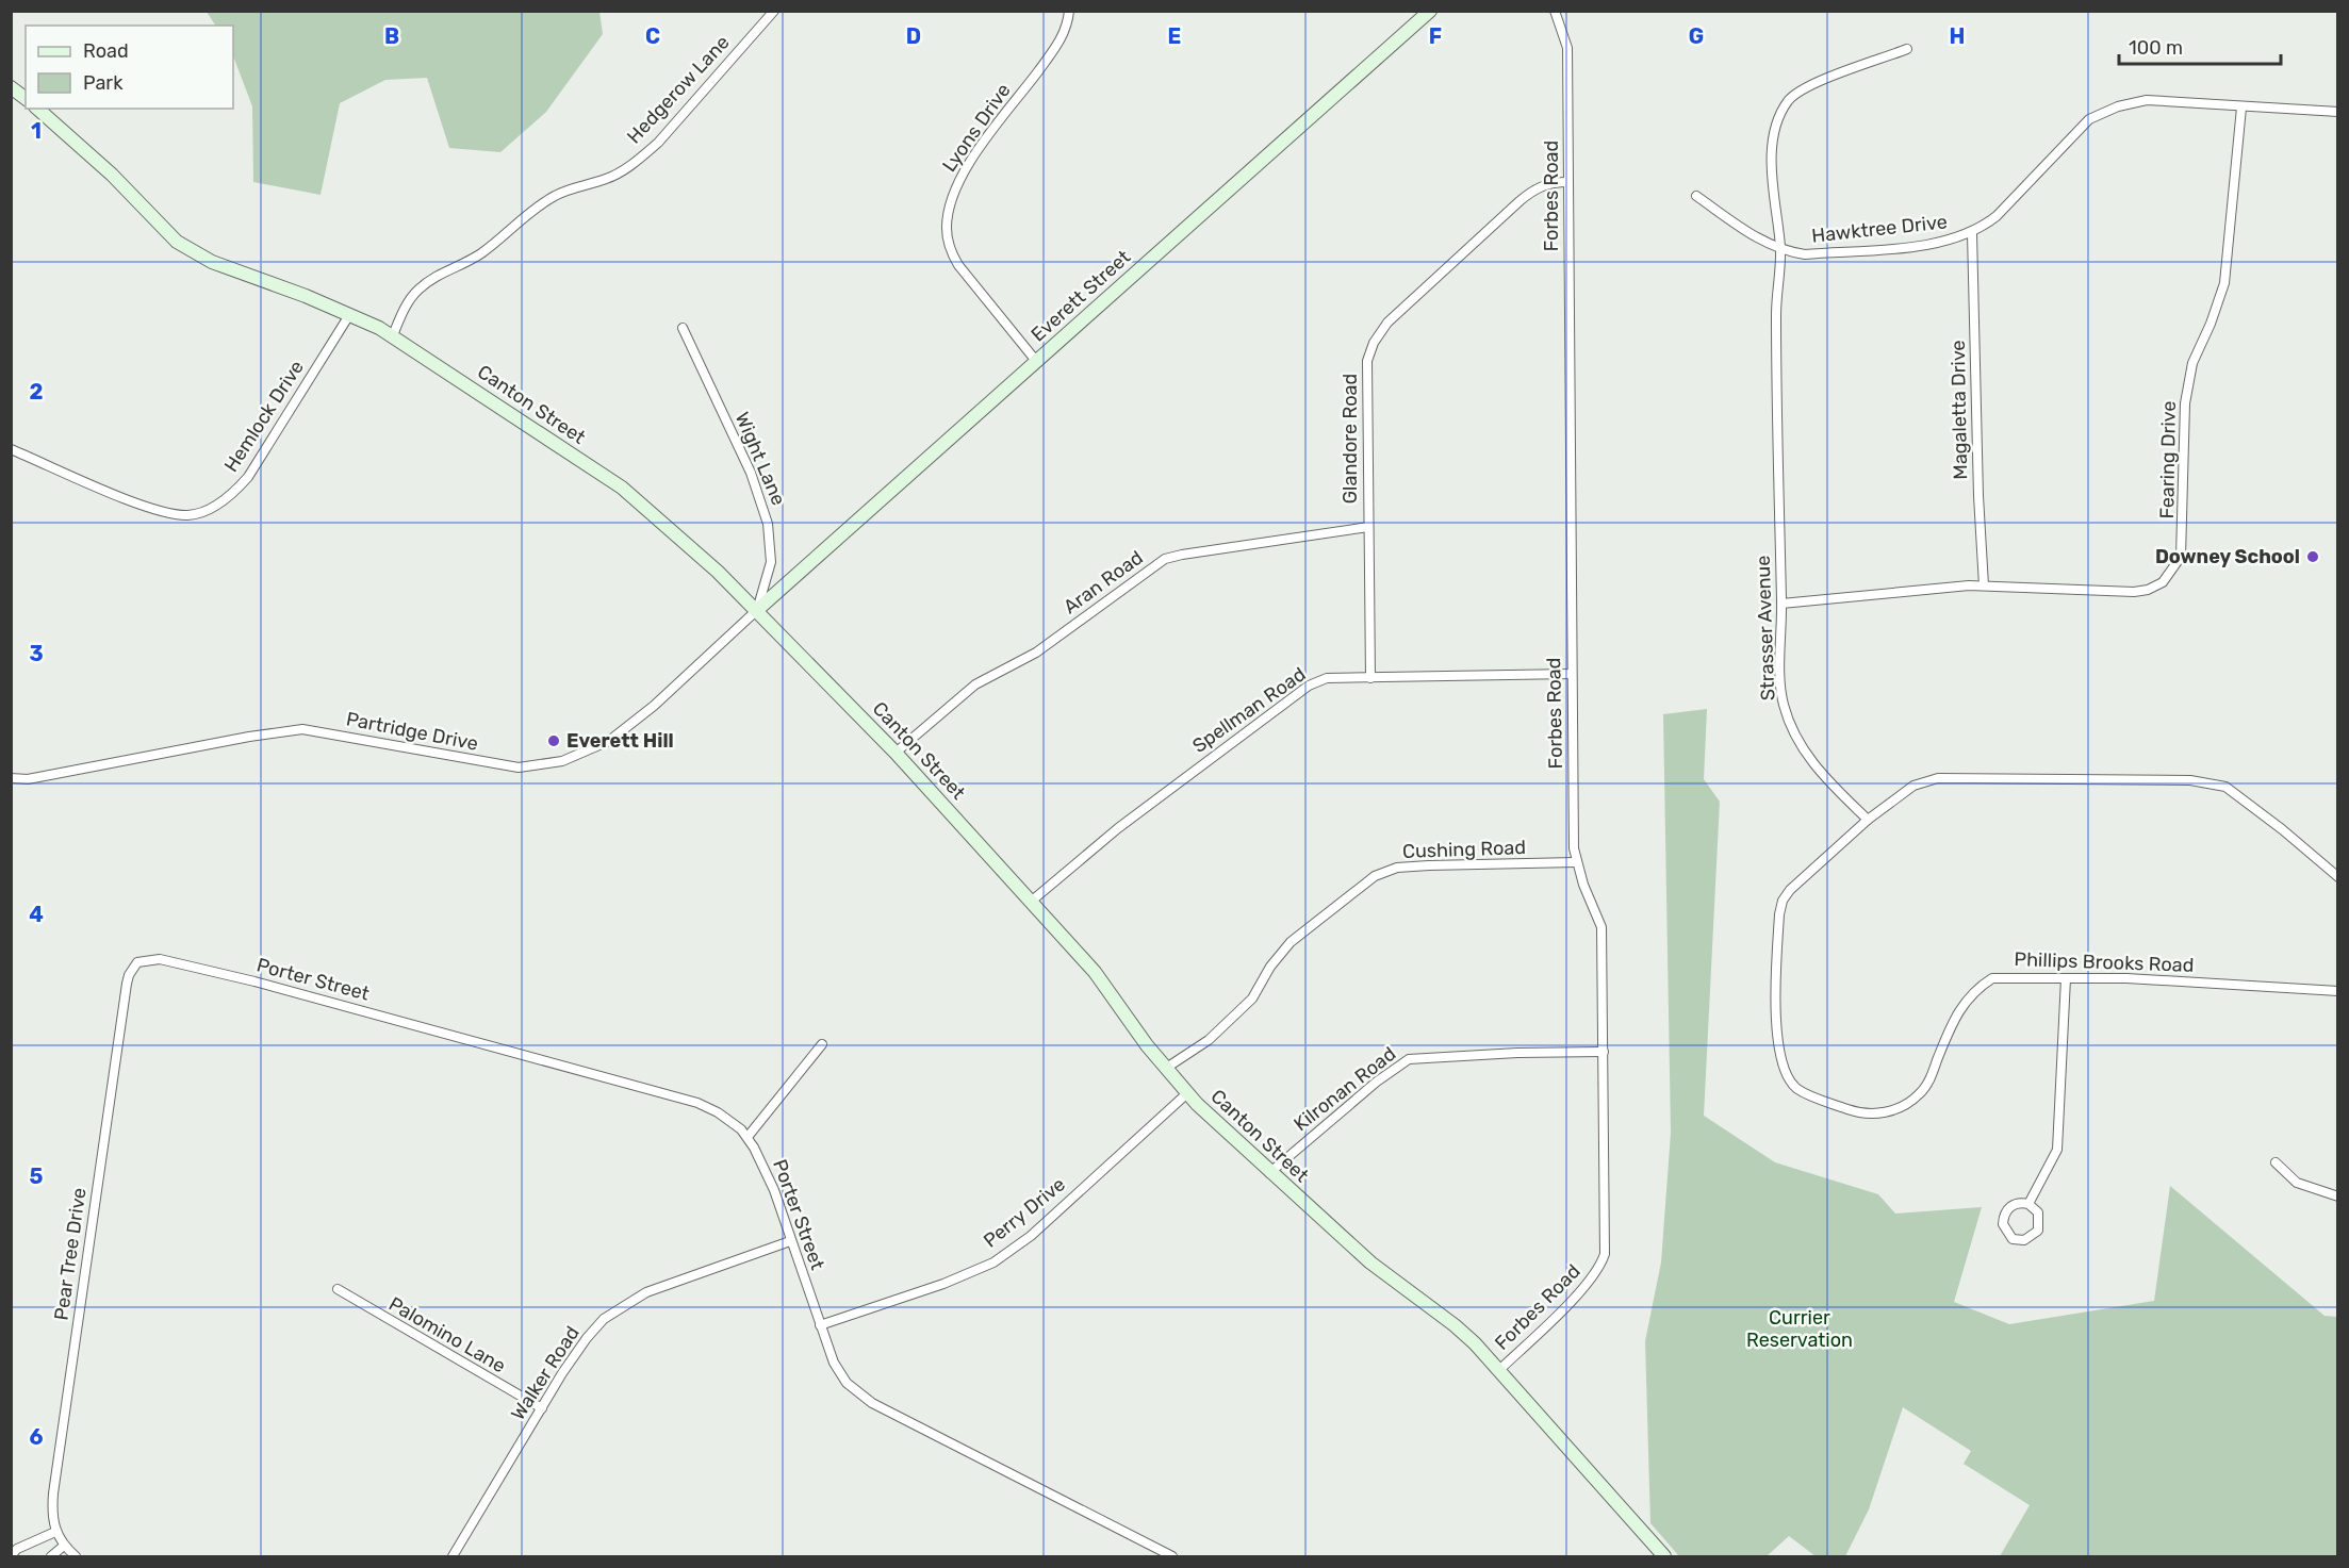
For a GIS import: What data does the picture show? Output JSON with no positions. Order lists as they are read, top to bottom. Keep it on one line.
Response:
{"streets":{"main road":["Everett Street","Canton Street"],"street":["Hedgerow Lane","Lyons Drive","Forbes Road","Hawktree Drive","Magaletta Drive","Hemlock Drive","Glandore Road","Wight Lane","Fearing Drive","Aran Road","Strasser Avenue","Spellman Road","Partridge Drive","Cushing Road","Phillips Brooks Road","Porter Street","Kilronan Road","Perry Drive","Pear Tree Drive","Palomino Lane","Walker Road"]},"crossings":[["Hedgerow Lane","Canton Street"],["Lyons Drive","Everett Street"],["Forbes Road","Canton Street"],["Forbes Road","Glandore Road"],["Forbes Road","Spellman Road"],["Forbes Road","Cushing Road"],["Forbes Road","Kilronan Road"],["Hawktree Drive","Magaletta Drive"],["Hawktree Drive","Fearing Drive"],["Hawktree Drive","Strasser Avenue"],["Everett Street","Canton Street"],["Everett Street","Wight Lane"],["Everett Street","Partridge Drive"],["Canton Street","Hemlock Drive"],["Canton Street","Wight Lane"],["Canton Street","Aran Road"],["Canton Street","Spellman Road"],["Canton Street","Partridge Drive"],["Canton Street","Cushing Road"],["Canton Street","Kilronan Road"],["Canton Street","Perry Drive"],["Magaletta Drive","Fearing Drive"],["Glandore Road","Aran Road"],["Glandore Road","Spellman Road"],["Wight Lane","Partridge Drive"],["Fearing Drive","Strasser Avenue"],["Strasser Avenue","Phillips Brooks Road"],["Porter Street","Perry Drive"],["Porter Street","Pear Tree Drive"],["Porter Street","Walker Road"],["Palomino Lane","Walker Road"]],"parks":["Currier Reservation"],"places":["Downey School","Everett Hill"],"legend":["Road","Park"],"scale_bar":"100 m","grid":{"columns":["B","C","D","E","F","G","H"],"rows":["1","2","3","4","5","6"]}}
